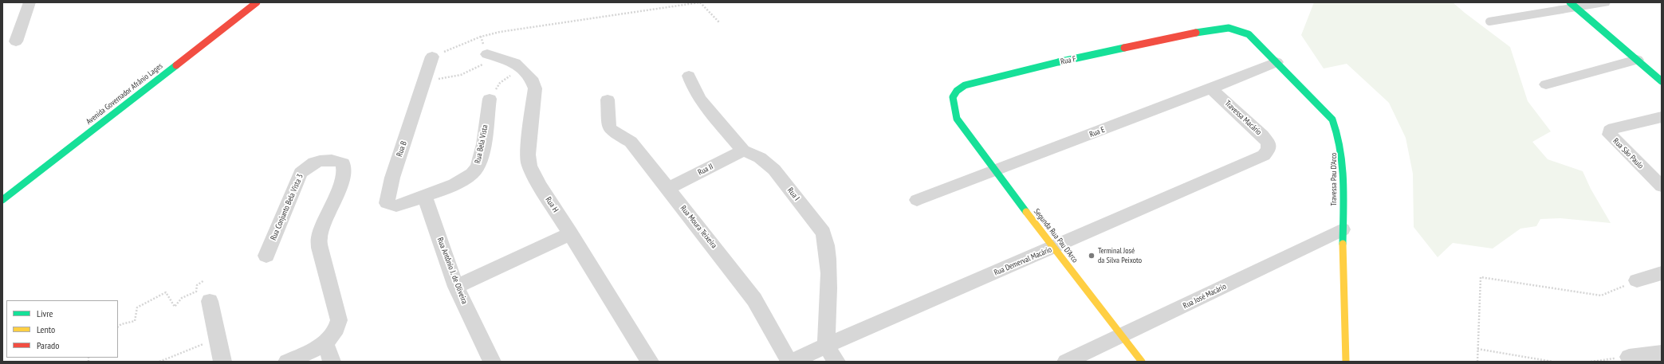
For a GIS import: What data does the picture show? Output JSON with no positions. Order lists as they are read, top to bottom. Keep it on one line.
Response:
{"streets":{"street":["Rua F","Avenida Governador Afrânio Lages","Travessa Macário","Rua E","Rua Bela Vista","Rua B","Rua São Paulo","Rua II","Travessa Pau D'Arco","Rua I","Rua H","Rua Conjunto Bela Vista 3","Rua Moura Teixeira","Segunda Rua Pau D'Arco","Rua Demerval Macário","Rua Antônio J. de Oliveira","Rua José Macário"]},"crossings":[["Rua F","Travessa Pau D'Arco"],["Rua F","Segunda Rua Pau D'Arco"],["Travessa Macário","Rua E"],["Travessa Macário","Rua Demerval Macário"],["Rua E","Travessa Pau D'Arco"],["Rua E","Segunda Rua Pau D'Arco"],["Rua Bela Vista","Rua B"],["Rua Bela Vista","Rua Antônio J. de Oliveira"],["Rua B","Rua Antônio J. de Oliveira"],["Rua II","Rua I"],["Rua II","Rua Moura Teixeira"],["Travessa Pau D'Arco","Rua José Macário"],["Rua I","Rua Demerval Macário"],["Segunda Rua Pau D'Arco","Rua Demerval Macário"],["Segunda Rua Pau D'Arco","Rua José Macário"]],"places":["Terminal José da Silva Peixoto"],"legend":["Livre","Lento","Parado"]}
